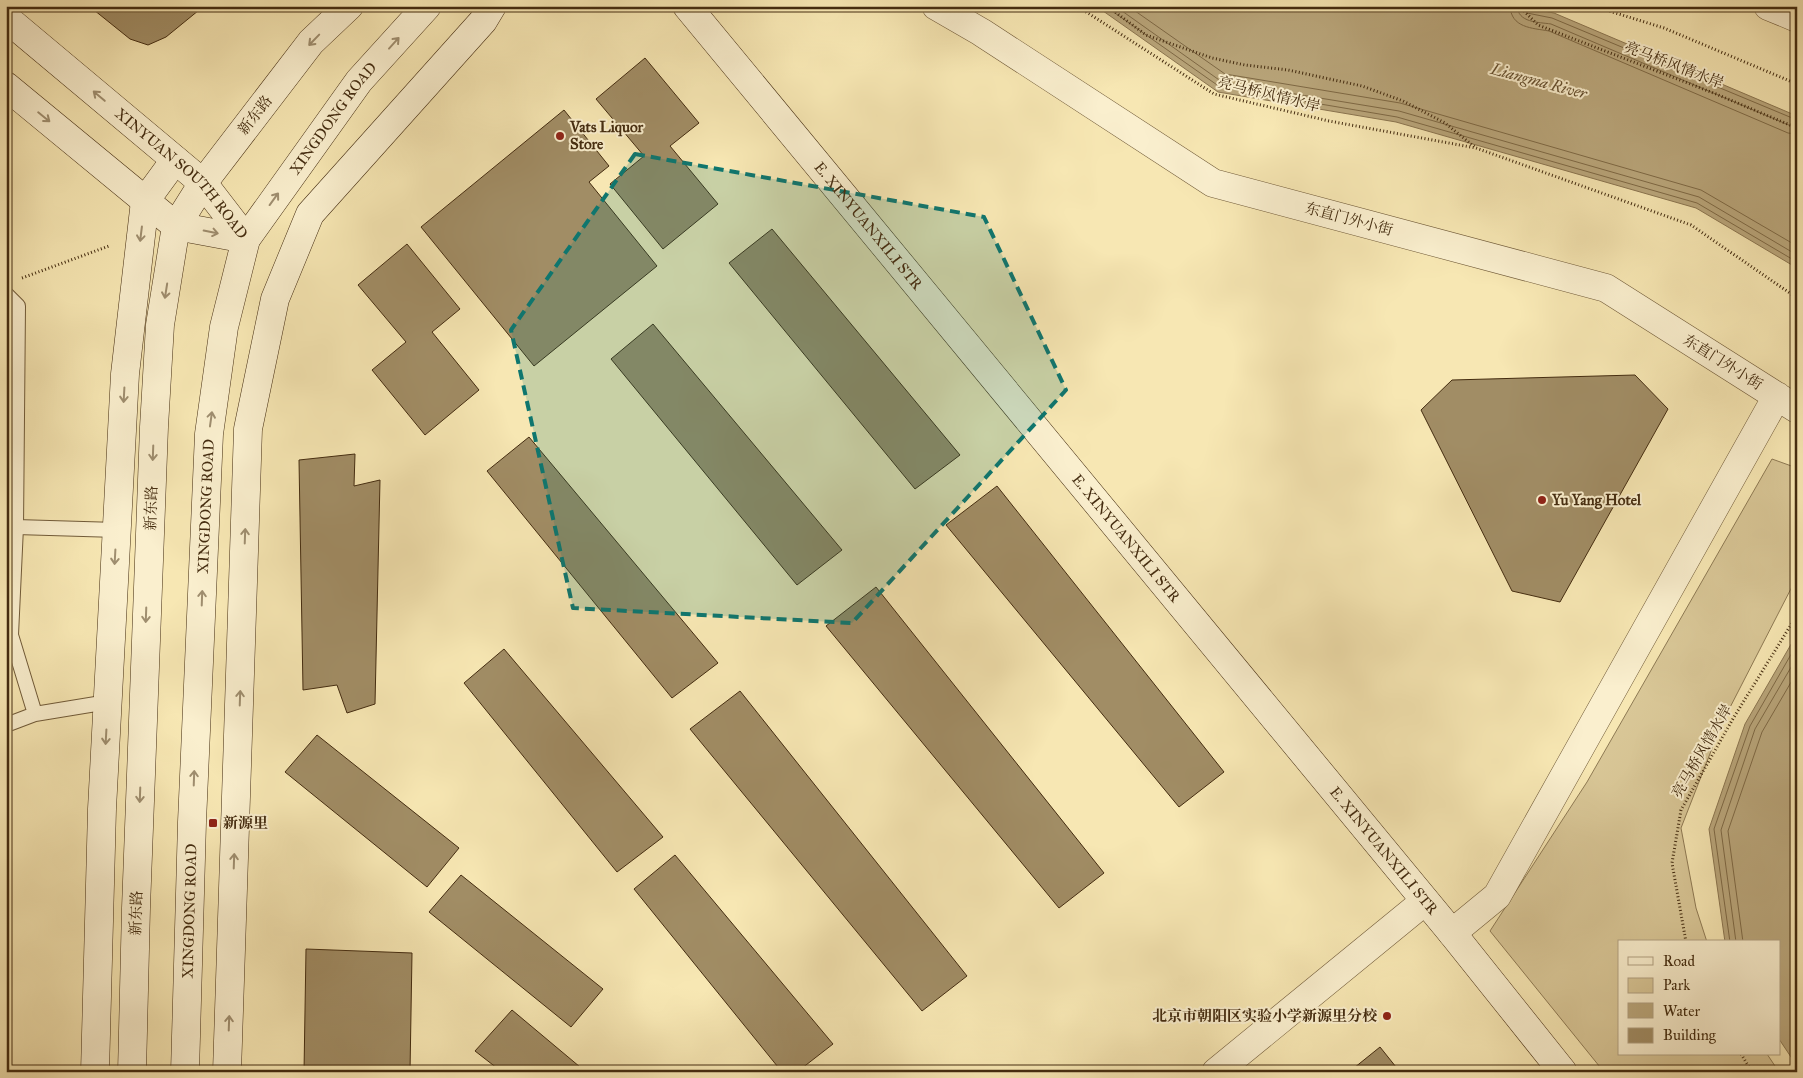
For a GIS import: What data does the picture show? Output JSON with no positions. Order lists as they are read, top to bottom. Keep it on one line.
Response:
{"streets":{"street":["新东路","XINGDONG ROAD","XINYUAN SOUTH ROAD","东直门外小街","E. XINYUANXILI STR"],"path":["亮马桥风情水岸"]},"crossings":[["新东路","XINYUAN SOUTH ROAD"],["XINGDONG ROAD","XINYUAN SOUTH ROAD"]],"water":["Liangma River"],"places":{"other":["Vats Liquor Store","Yu Yang Hotel","北京市朝阳区实验小学新源里分校"],"transit":["新源里"]},"legend":["Road","Park","Water","Building"]}
